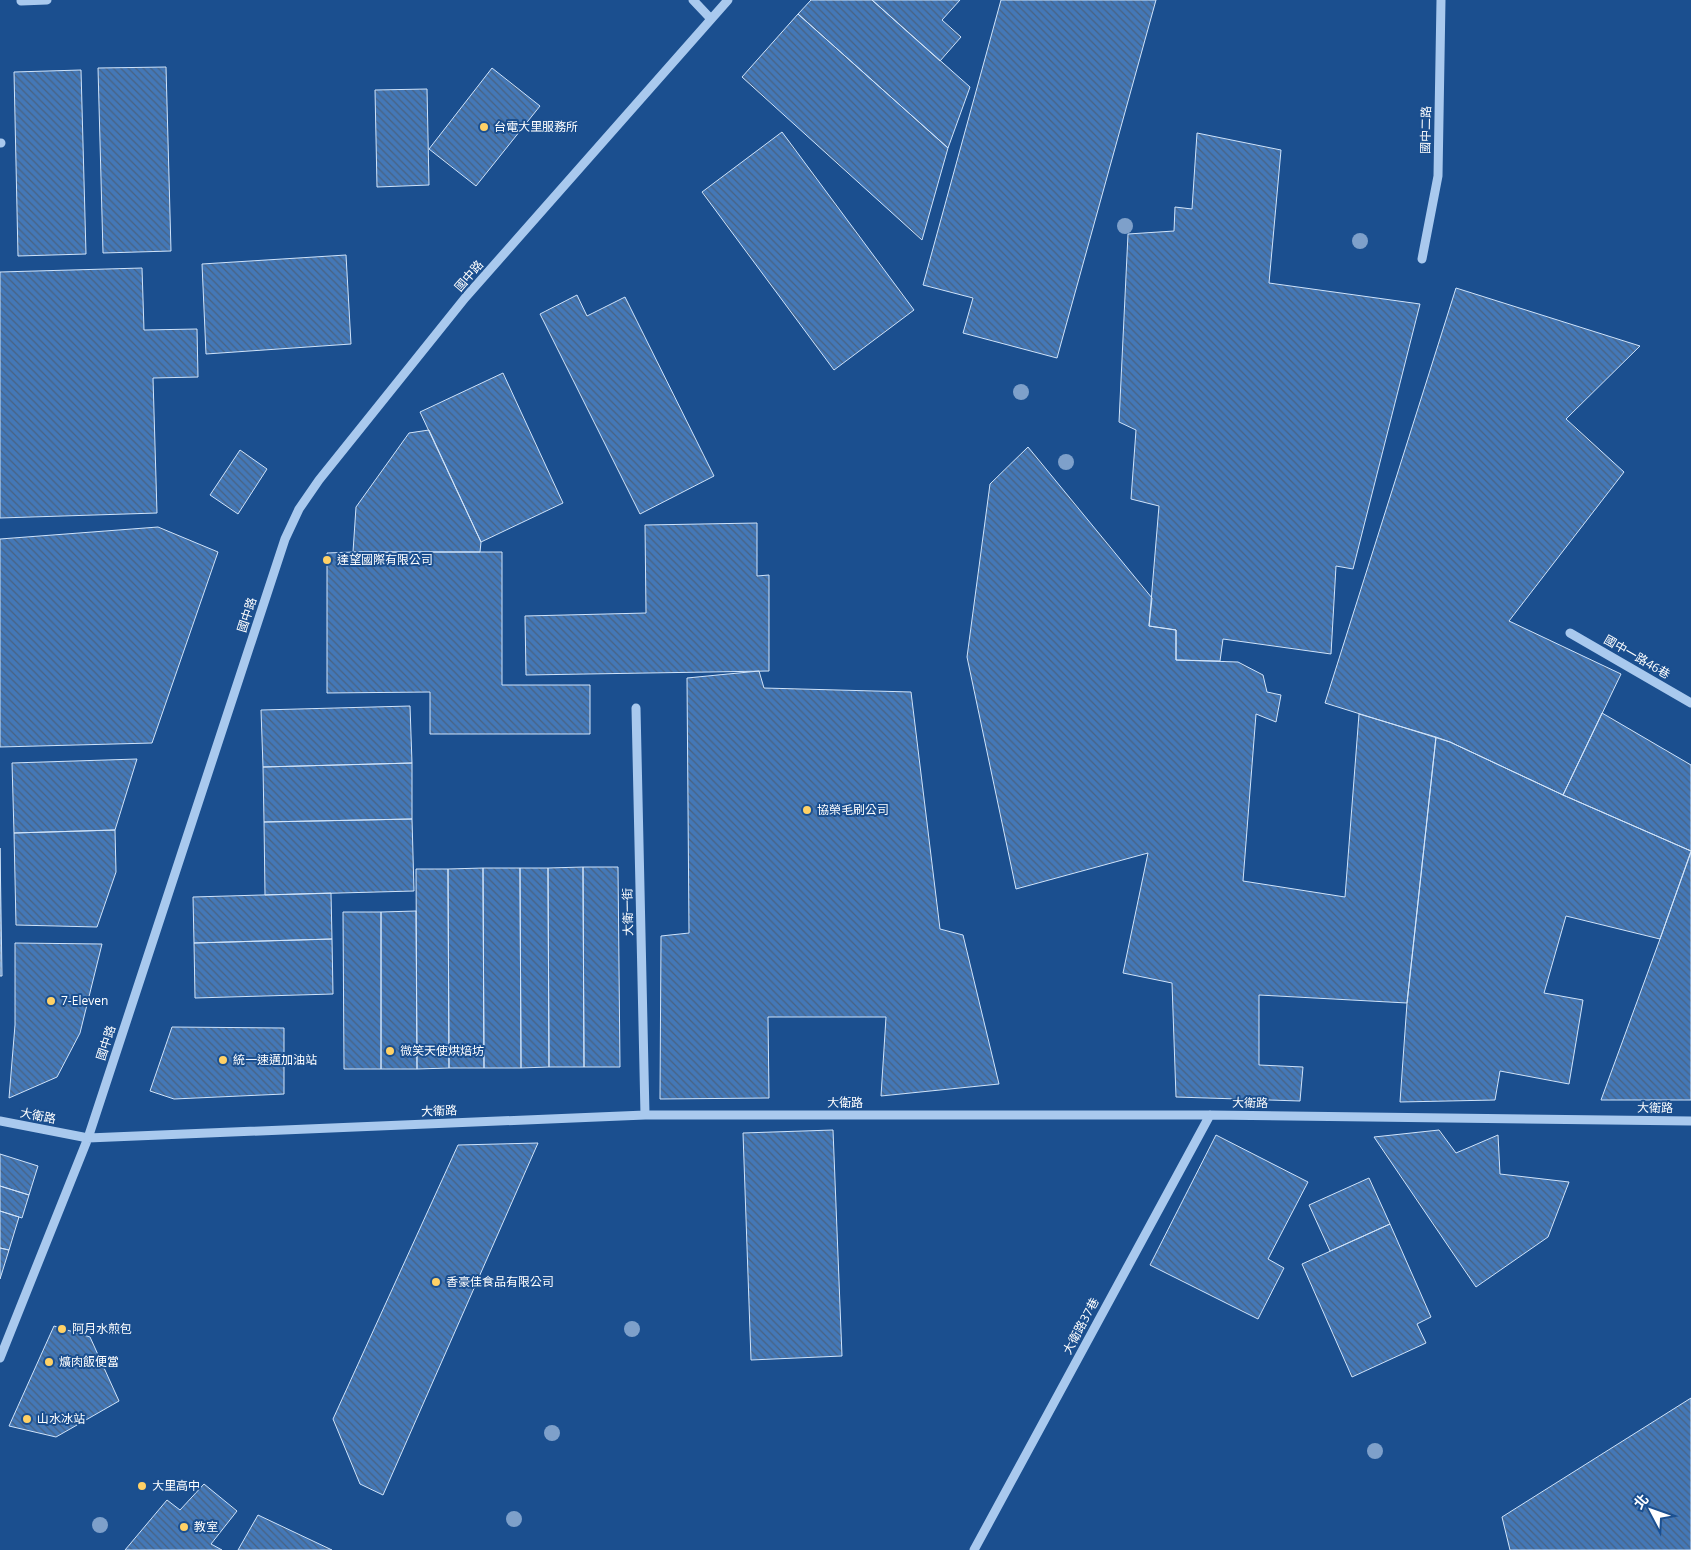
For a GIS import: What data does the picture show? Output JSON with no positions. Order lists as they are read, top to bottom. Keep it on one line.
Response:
{"streets":{"street":["國中二路","國中路","國中一路46巷","大衛一街","大衛路","大衛路37巷"]},"crossings":[["國中路","大衛路"],["大衛一街","大衛路"],["大衛路","大衛路37巷"]],"places":["台電大里服務所","達望國際有限公司","協榮毛刷公司","7-Eleven","微笑天使烘焙坊","統一速邁加油站","香豪佳食品有限公司","阿月水煎包","爌肉飯便當","山水冰站","大里高中","教室"],"north":"top left"}
